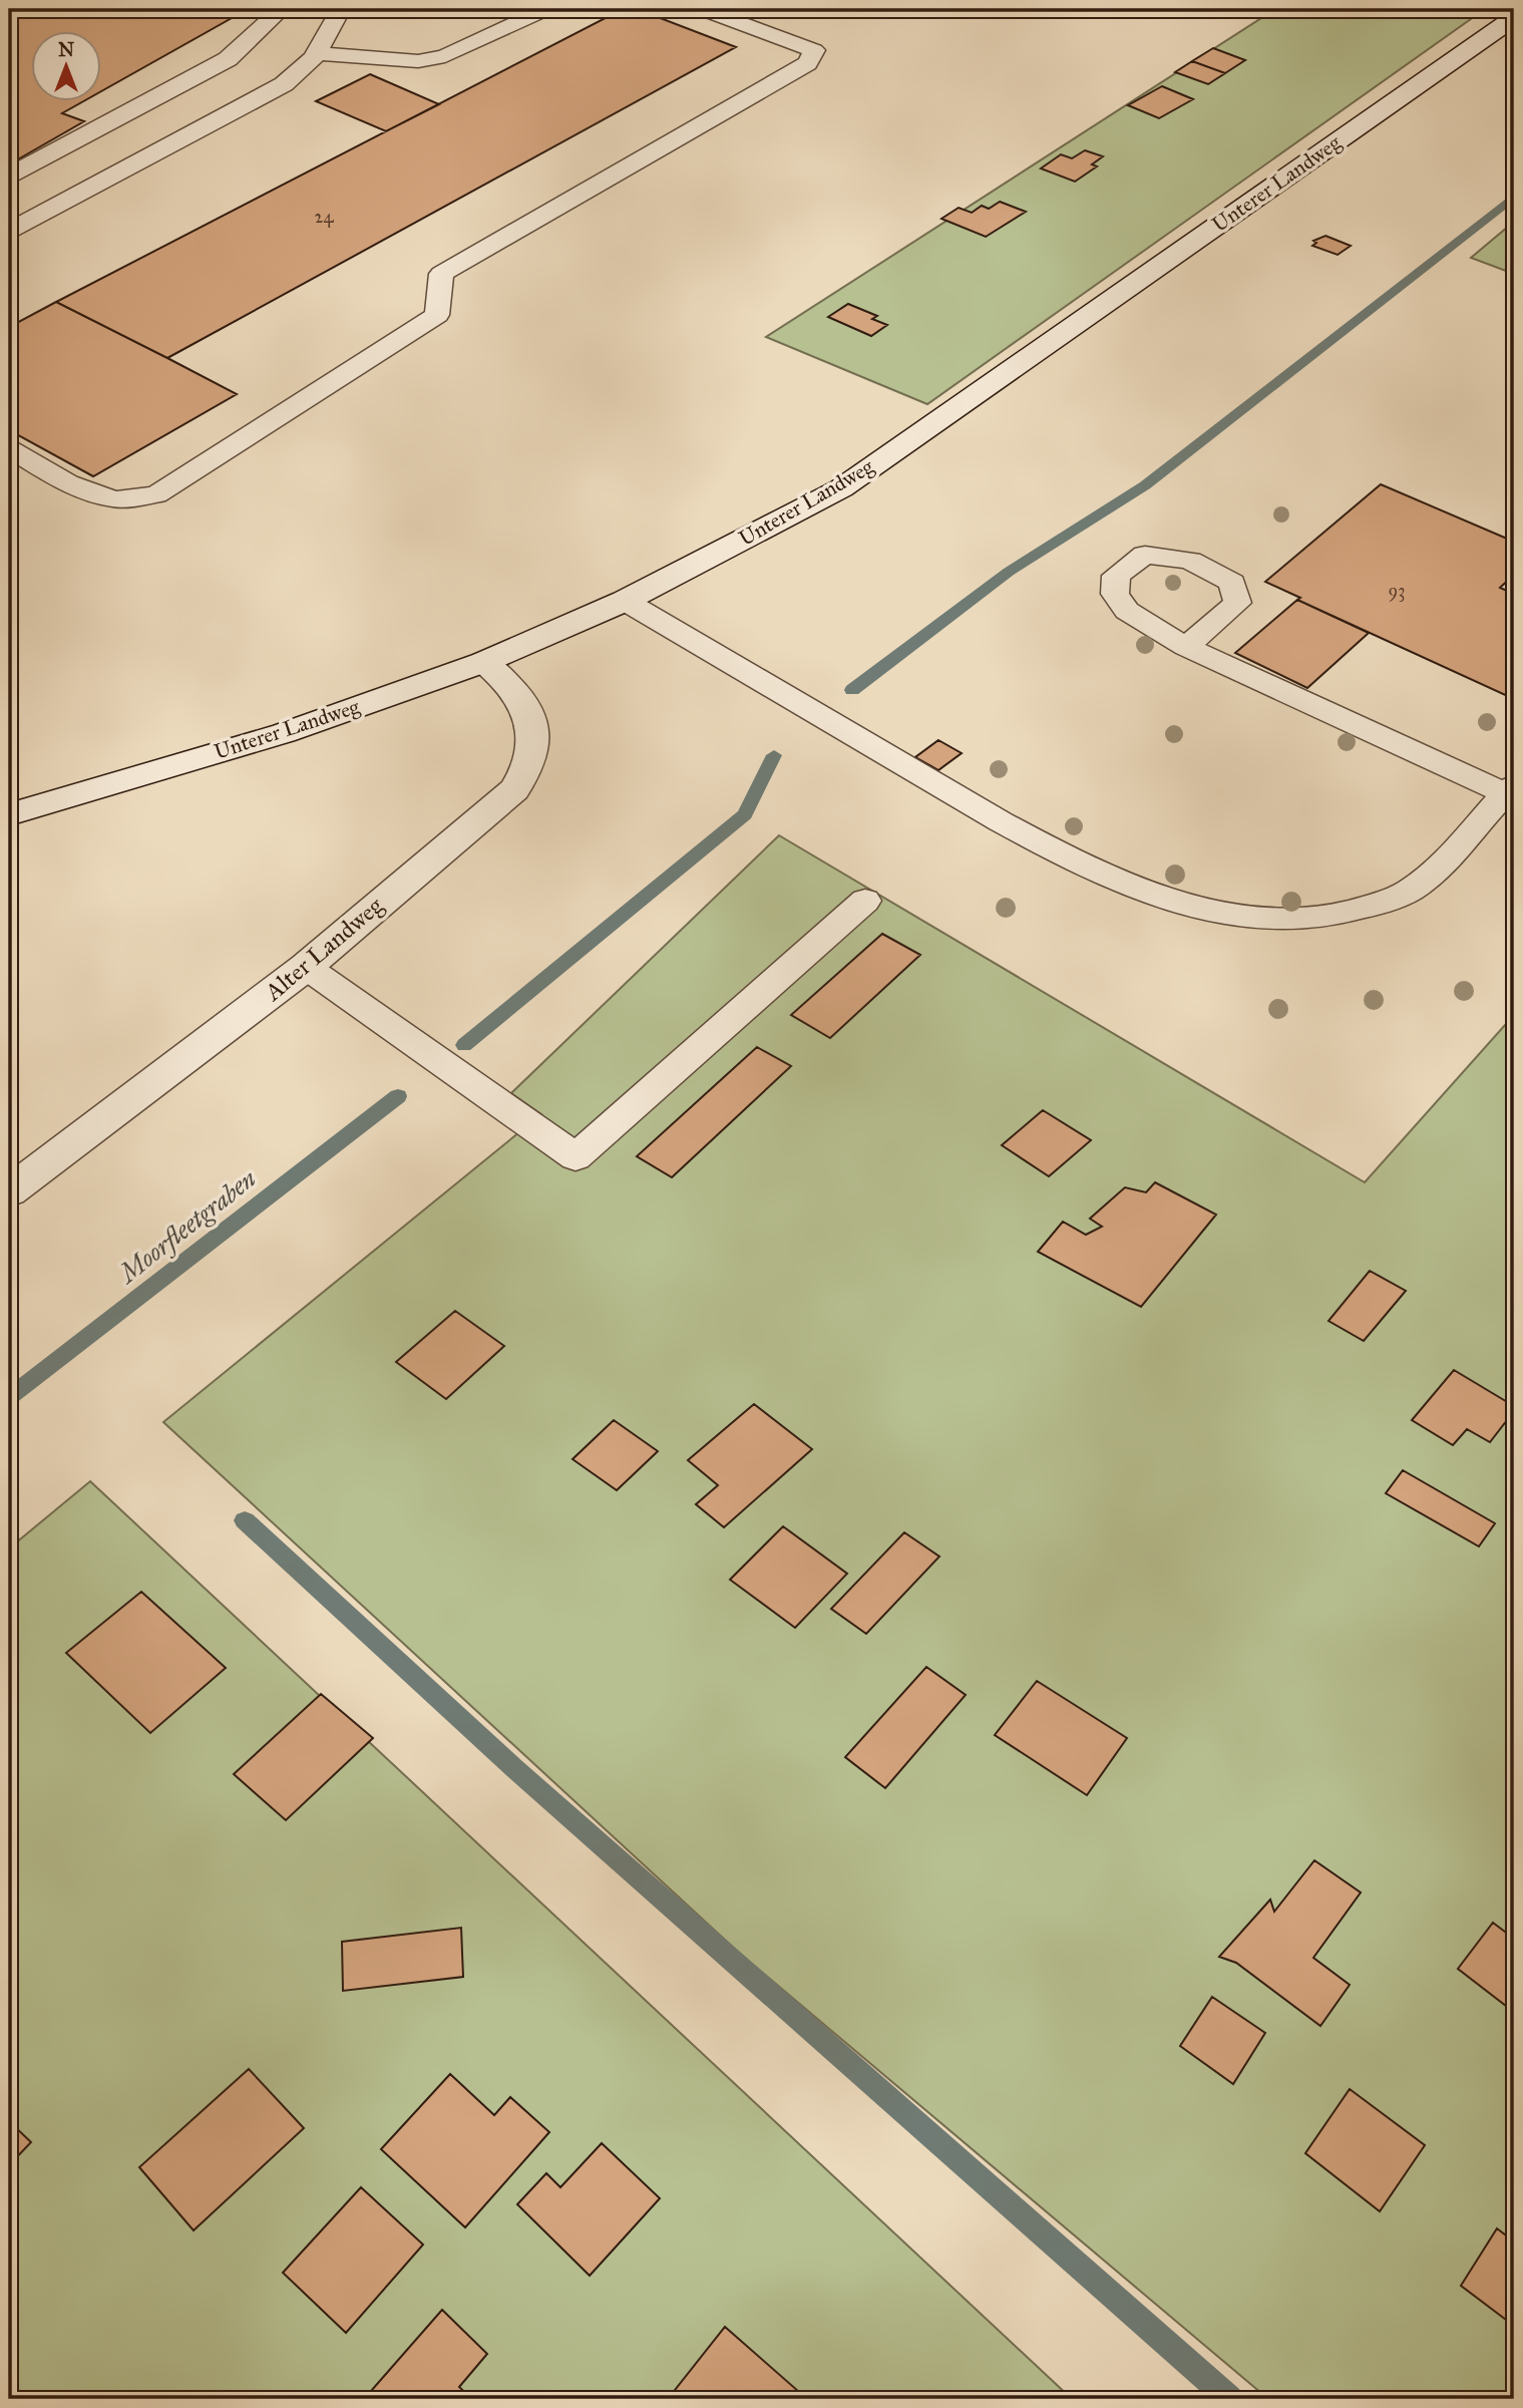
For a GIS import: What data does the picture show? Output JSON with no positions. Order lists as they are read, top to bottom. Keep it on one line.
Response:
{"streets":{"main road":["Unterer Landweg","Alter Landweg"]},"crossings":[["Unterer Landweg","Alter Landweg"]],"water":["Moorfleetgraben"],"house_numbers":["24","93"],"north":"top"}
